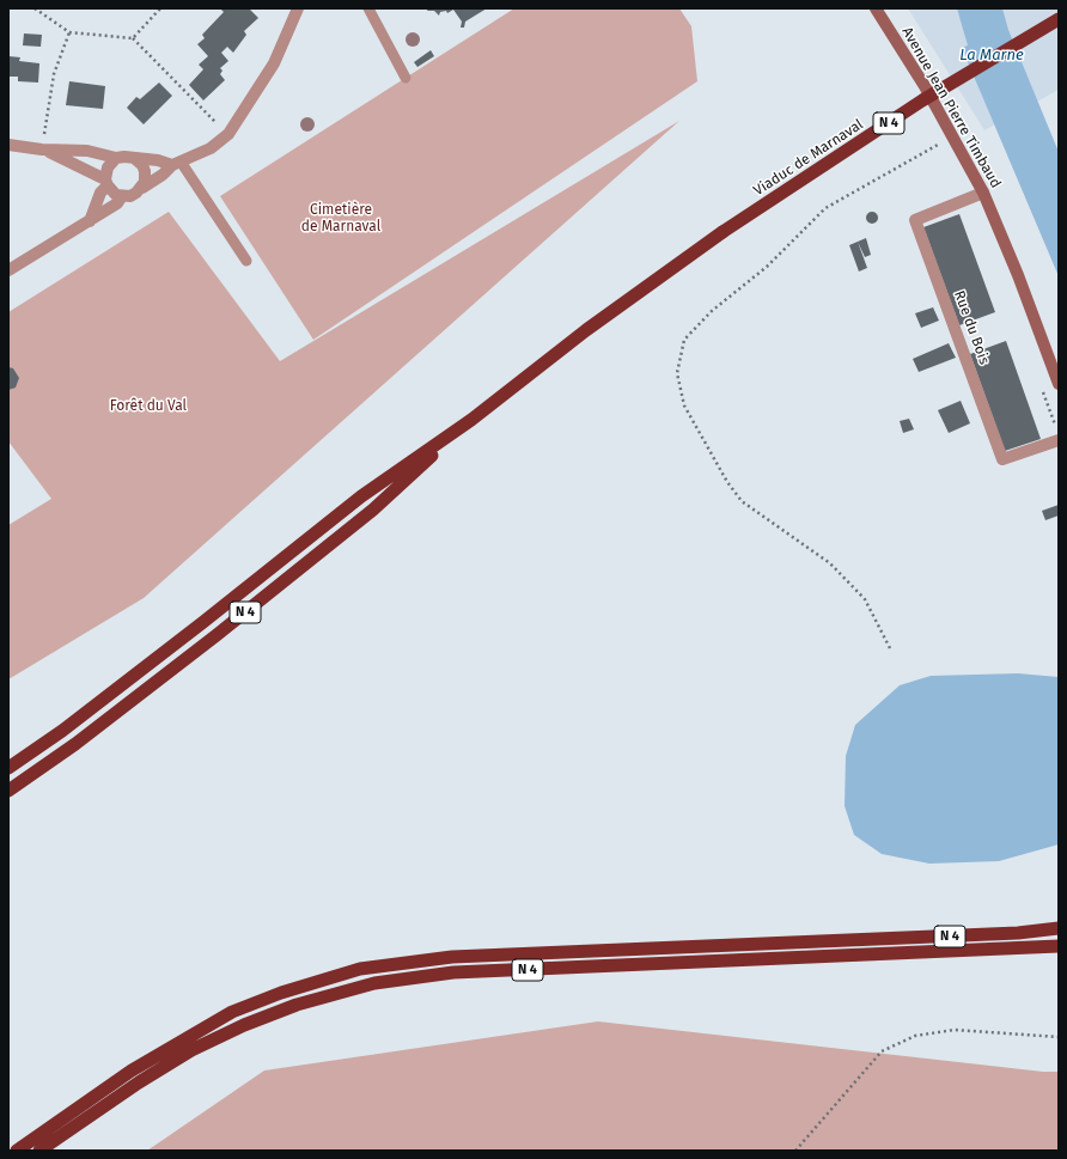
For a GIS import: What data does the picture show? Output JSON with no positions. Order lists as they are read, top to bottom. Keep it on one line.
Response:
{"streets":{"highway":["N 4","Viaduc de Marnaval"],"main road":["Avenue Jean Pierre Timbaud"],"street":["Rue du Bois"]},"crossings":[["Avenue Jean Pierre Timbaud","Rue du Bois"],["N 4","Viaduc de Marnaval"]],"water":["La Marne"],"parks":["Cimetière de Marnaval","Forêt du Val"]}
